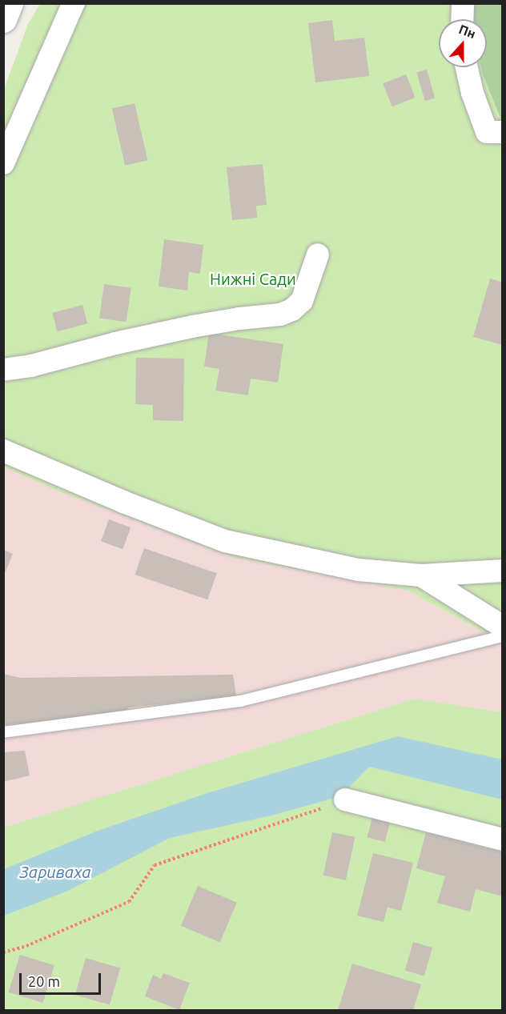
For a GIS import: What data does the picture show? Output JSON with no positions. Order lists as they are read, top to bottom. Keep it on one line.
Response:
{"water":["Зариваха"],"parks":["Нижні Сади"],"scale_bar":"20 m","north":"top"}
